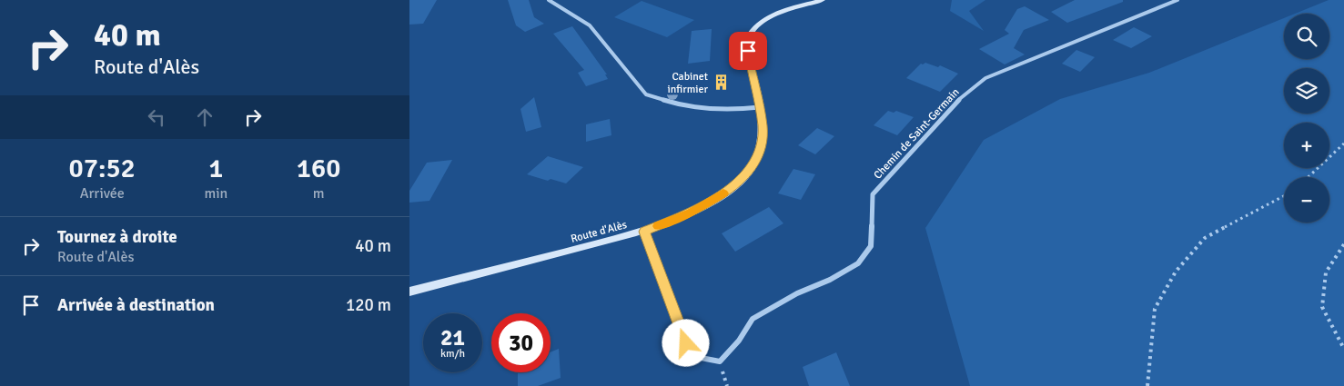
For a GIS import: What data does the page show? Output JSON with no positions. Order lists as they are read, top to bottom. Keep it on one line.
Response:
{"streets":{"main road":["Route d'Alès"],"street":["Chemin de Saint-Germain"]},"crossings":[["Chemin de Saint-Germain","Route d'Alès"]],"places":{"building":["Cabinet infirmier"]},"page":{"turn":["40 m","Route d'Alès"],"map_buttons":["+","−"],"eta":["07:52","Arrivée","1","min","160","m"],"list":[{"name":"Tournez à droite","note":"Route d'Alès","value":"40 m"},{"name":"Arrivée à destination","value":"120 m"}],"speed":"21 km/h","limit":"30"}}
